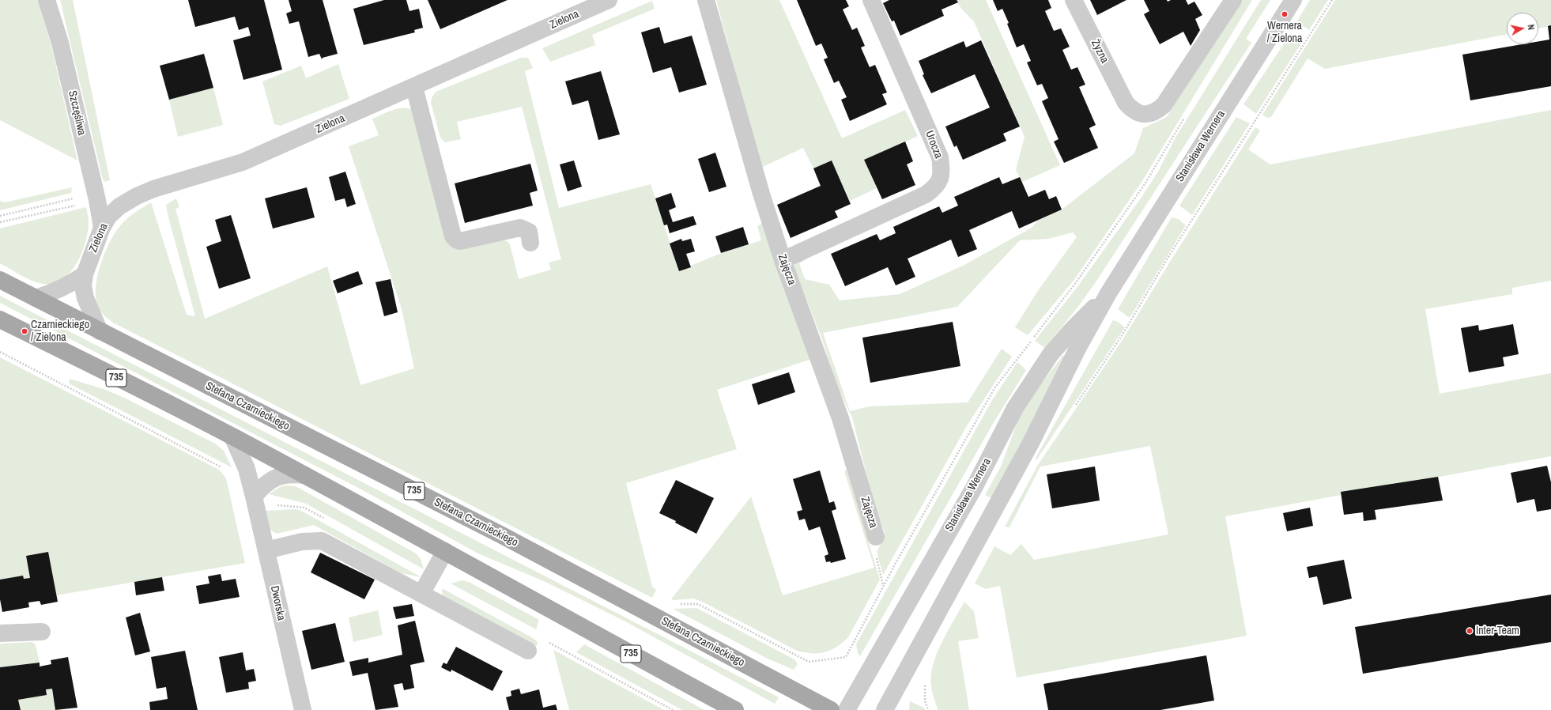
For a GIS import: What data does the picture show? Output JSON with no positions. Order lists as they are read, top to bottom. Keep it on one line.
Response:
{"streets":{"main road":["735","Stefana Czarnieckiego"],"street":["Zielona","Żyzna","Szczęśliwa","Urocza","Stanisława Wernera","Zajęcza","Dworska"]},"crossings":[["Zielona","Szczęśliwa"],["Zielona","Stefana Czarnieckiego"],["Urocza","Zajęcza"],["735","Dworska"]],"places":["Wernera / Zielona","Czarnieckiego / Zielona","Inter-Team"],"north":"right"}
